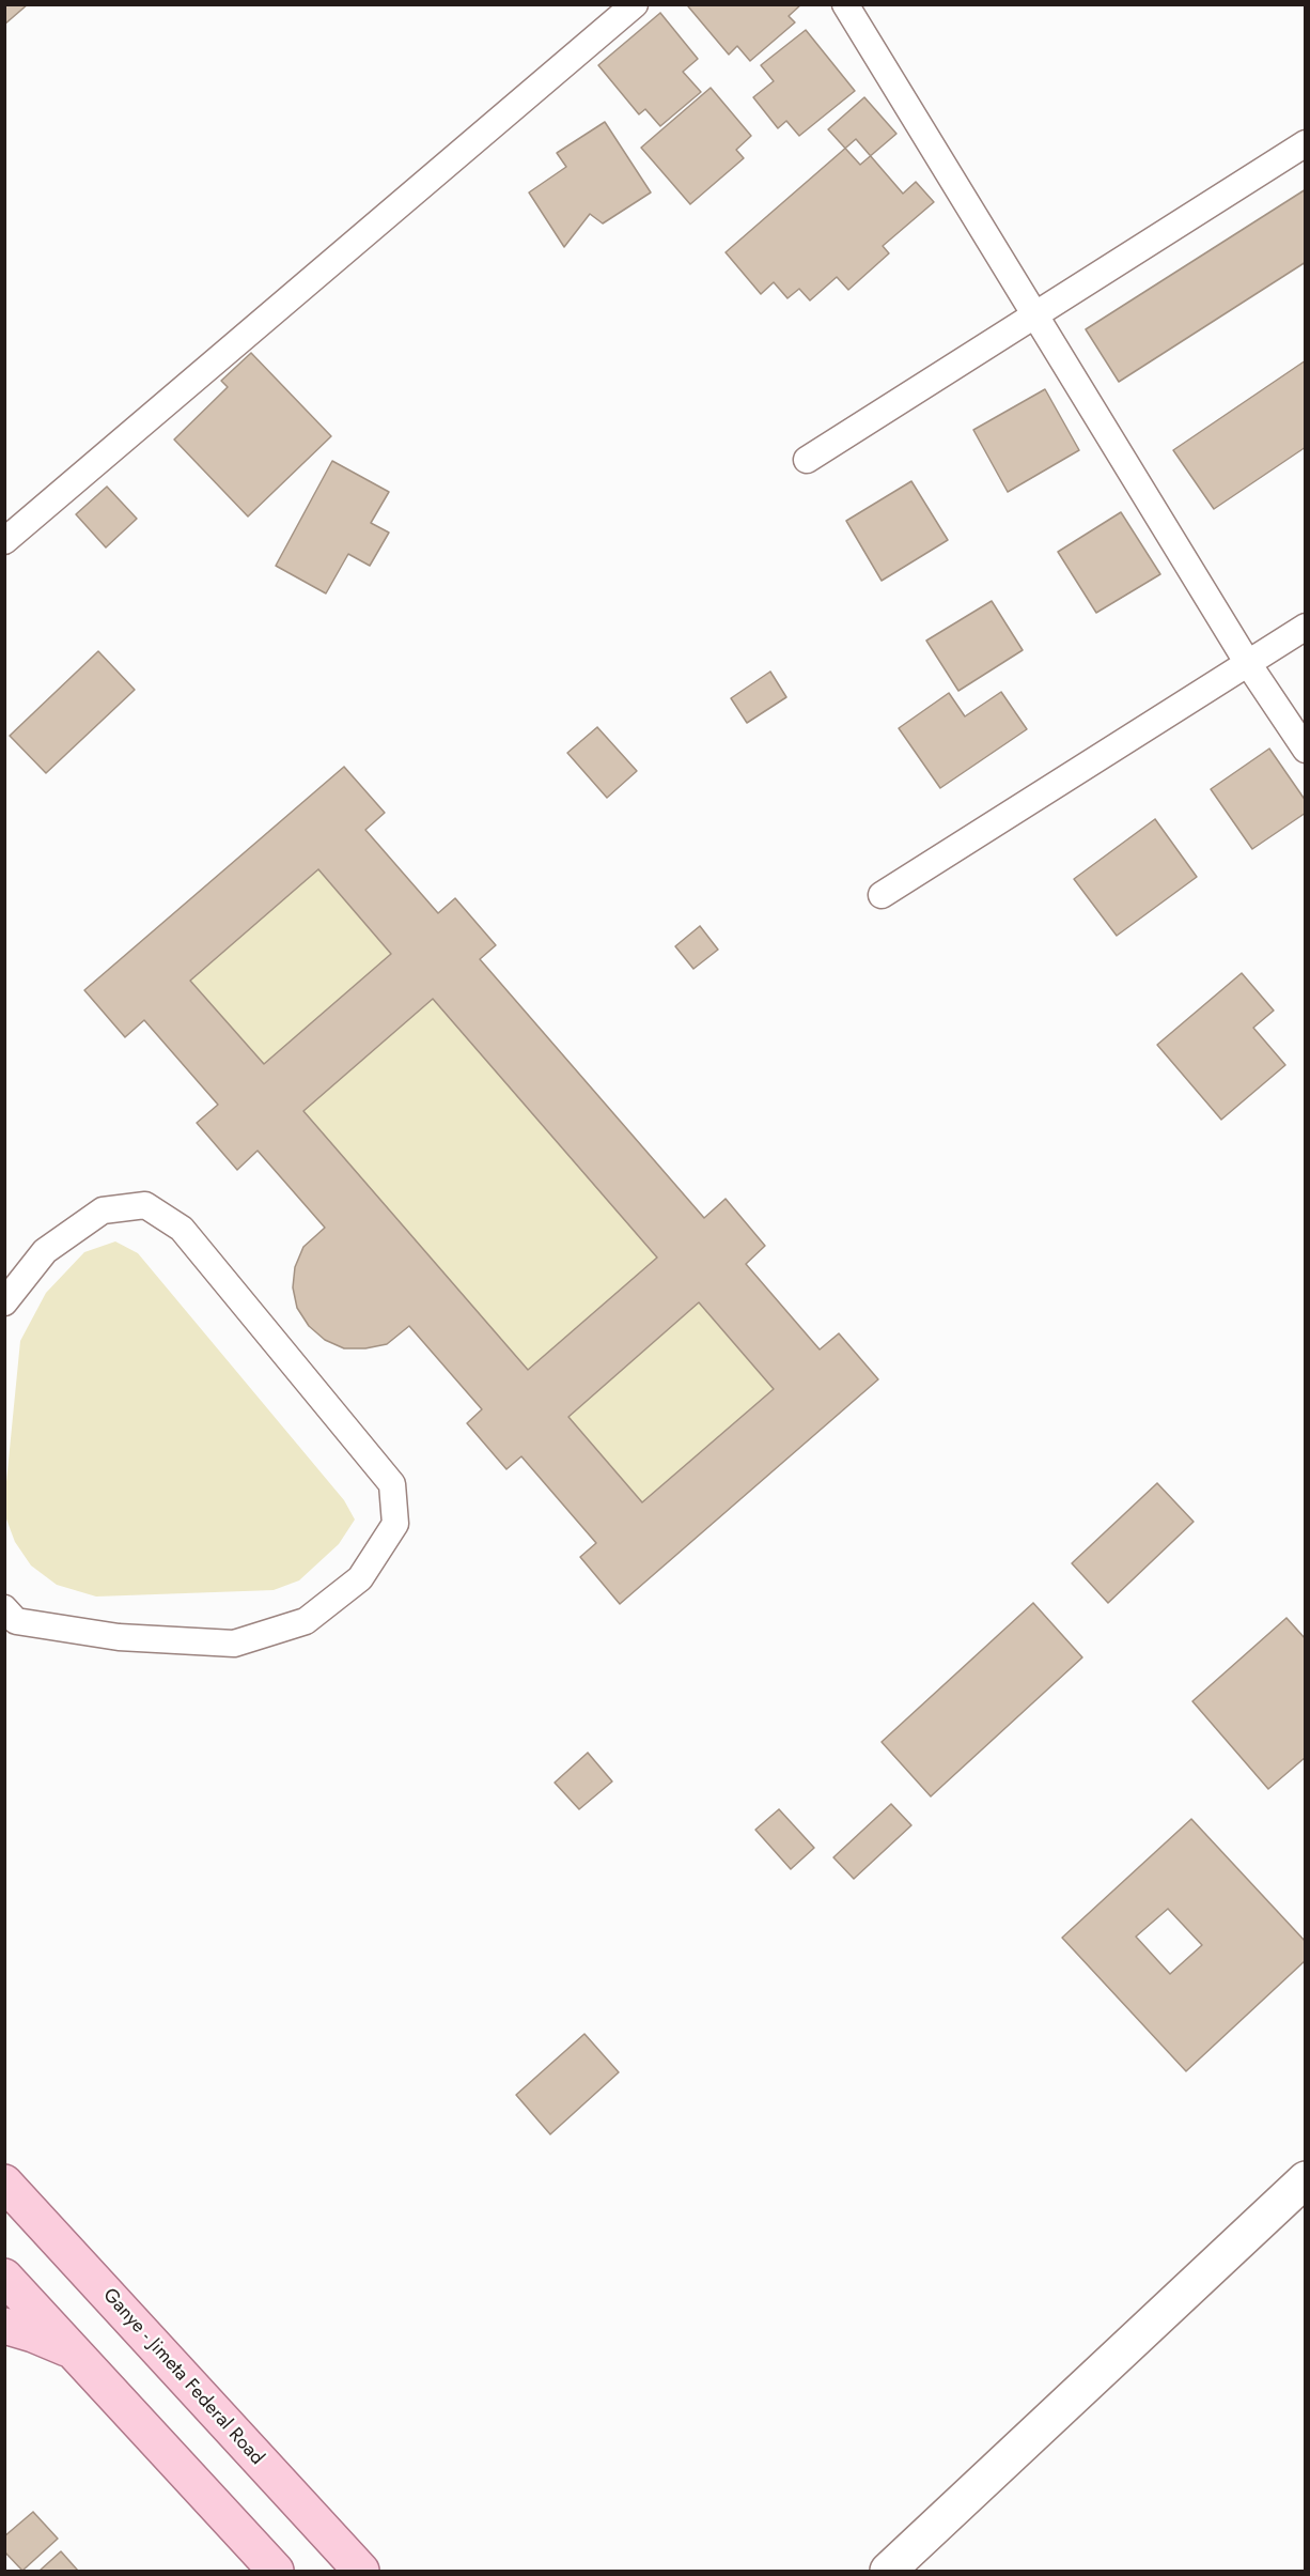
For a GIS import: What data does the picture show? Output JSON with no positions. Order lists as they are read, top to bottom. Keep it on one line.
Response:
{"streets":{"main road":["Ganye - Jimeta Federal Road"]}}
